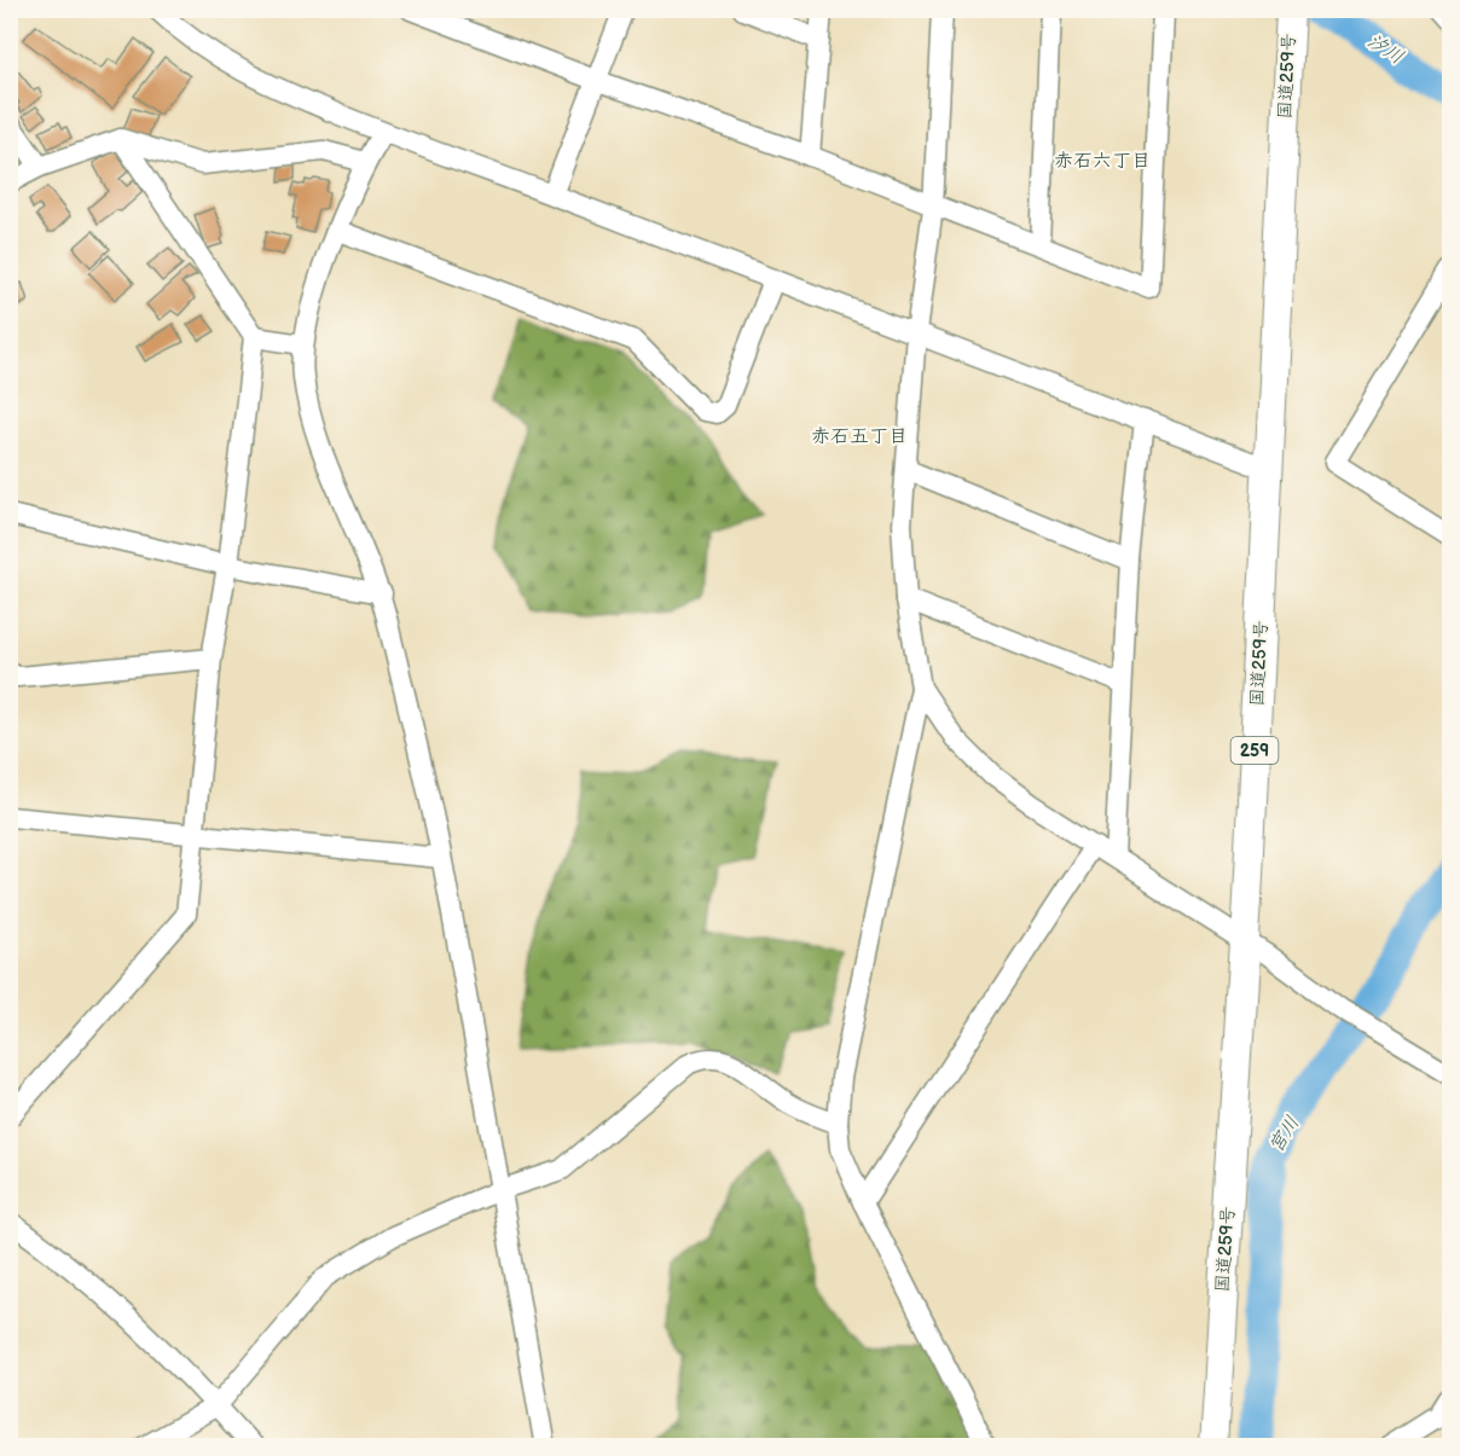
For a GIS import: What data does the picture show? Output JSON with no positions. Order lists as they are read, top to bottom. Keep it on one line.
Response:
{"streets":{"highway":["国道259号","259"]},"districts":["赤石六丁目","赤石五丁目"],"water":["汐川","宮川"]}
